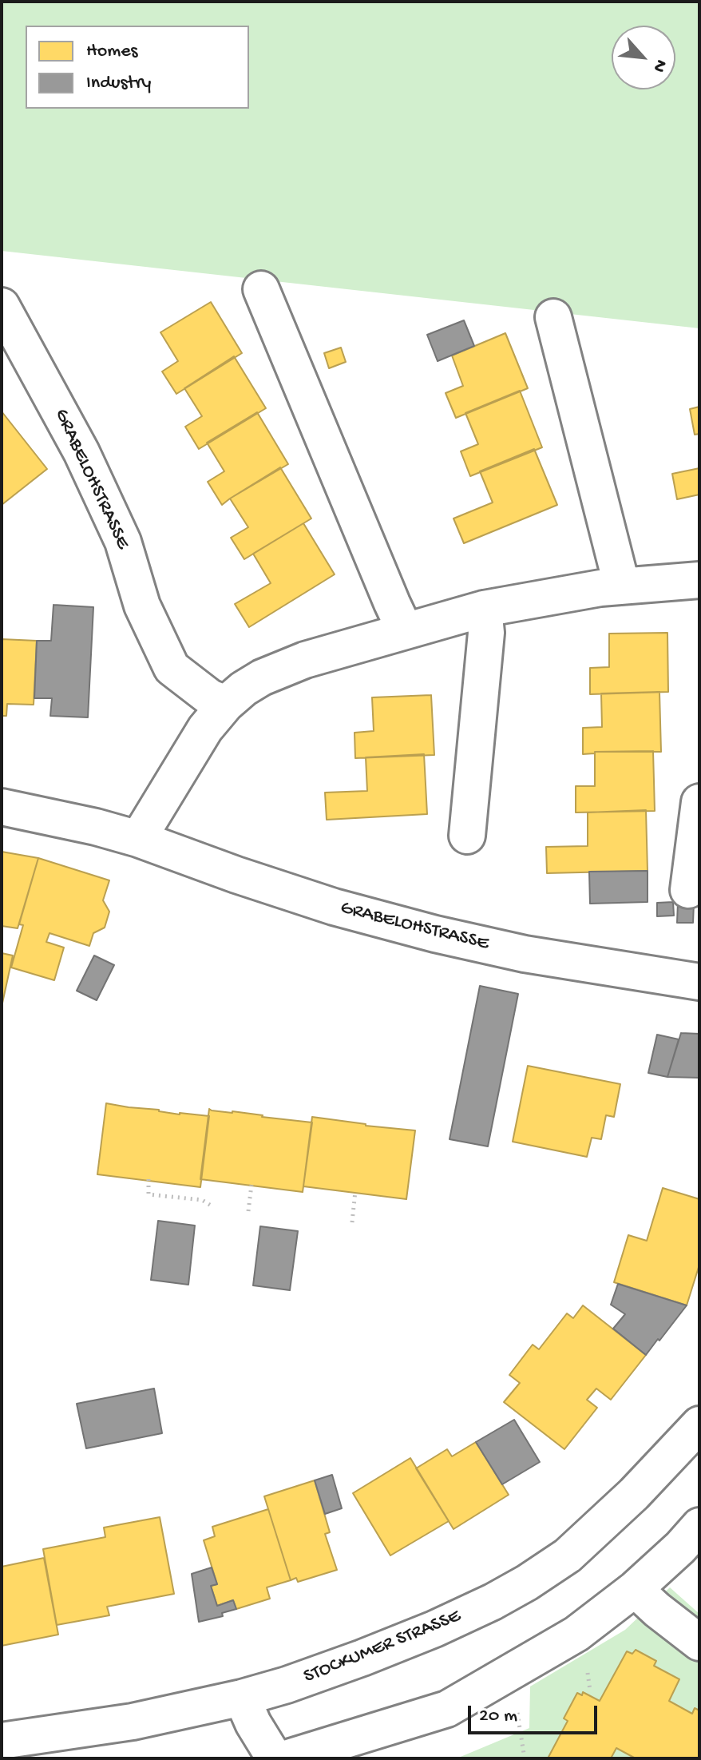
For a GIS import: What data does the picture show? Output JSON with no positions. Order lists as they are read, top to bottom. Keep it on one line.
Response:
{"streets":{"street":["GRABELOHSTRASSE","STOCKUMER STRASSE"]},"legend":["Homes","Industry"],"scale_bar":"20 m","north":"bottom right"}
